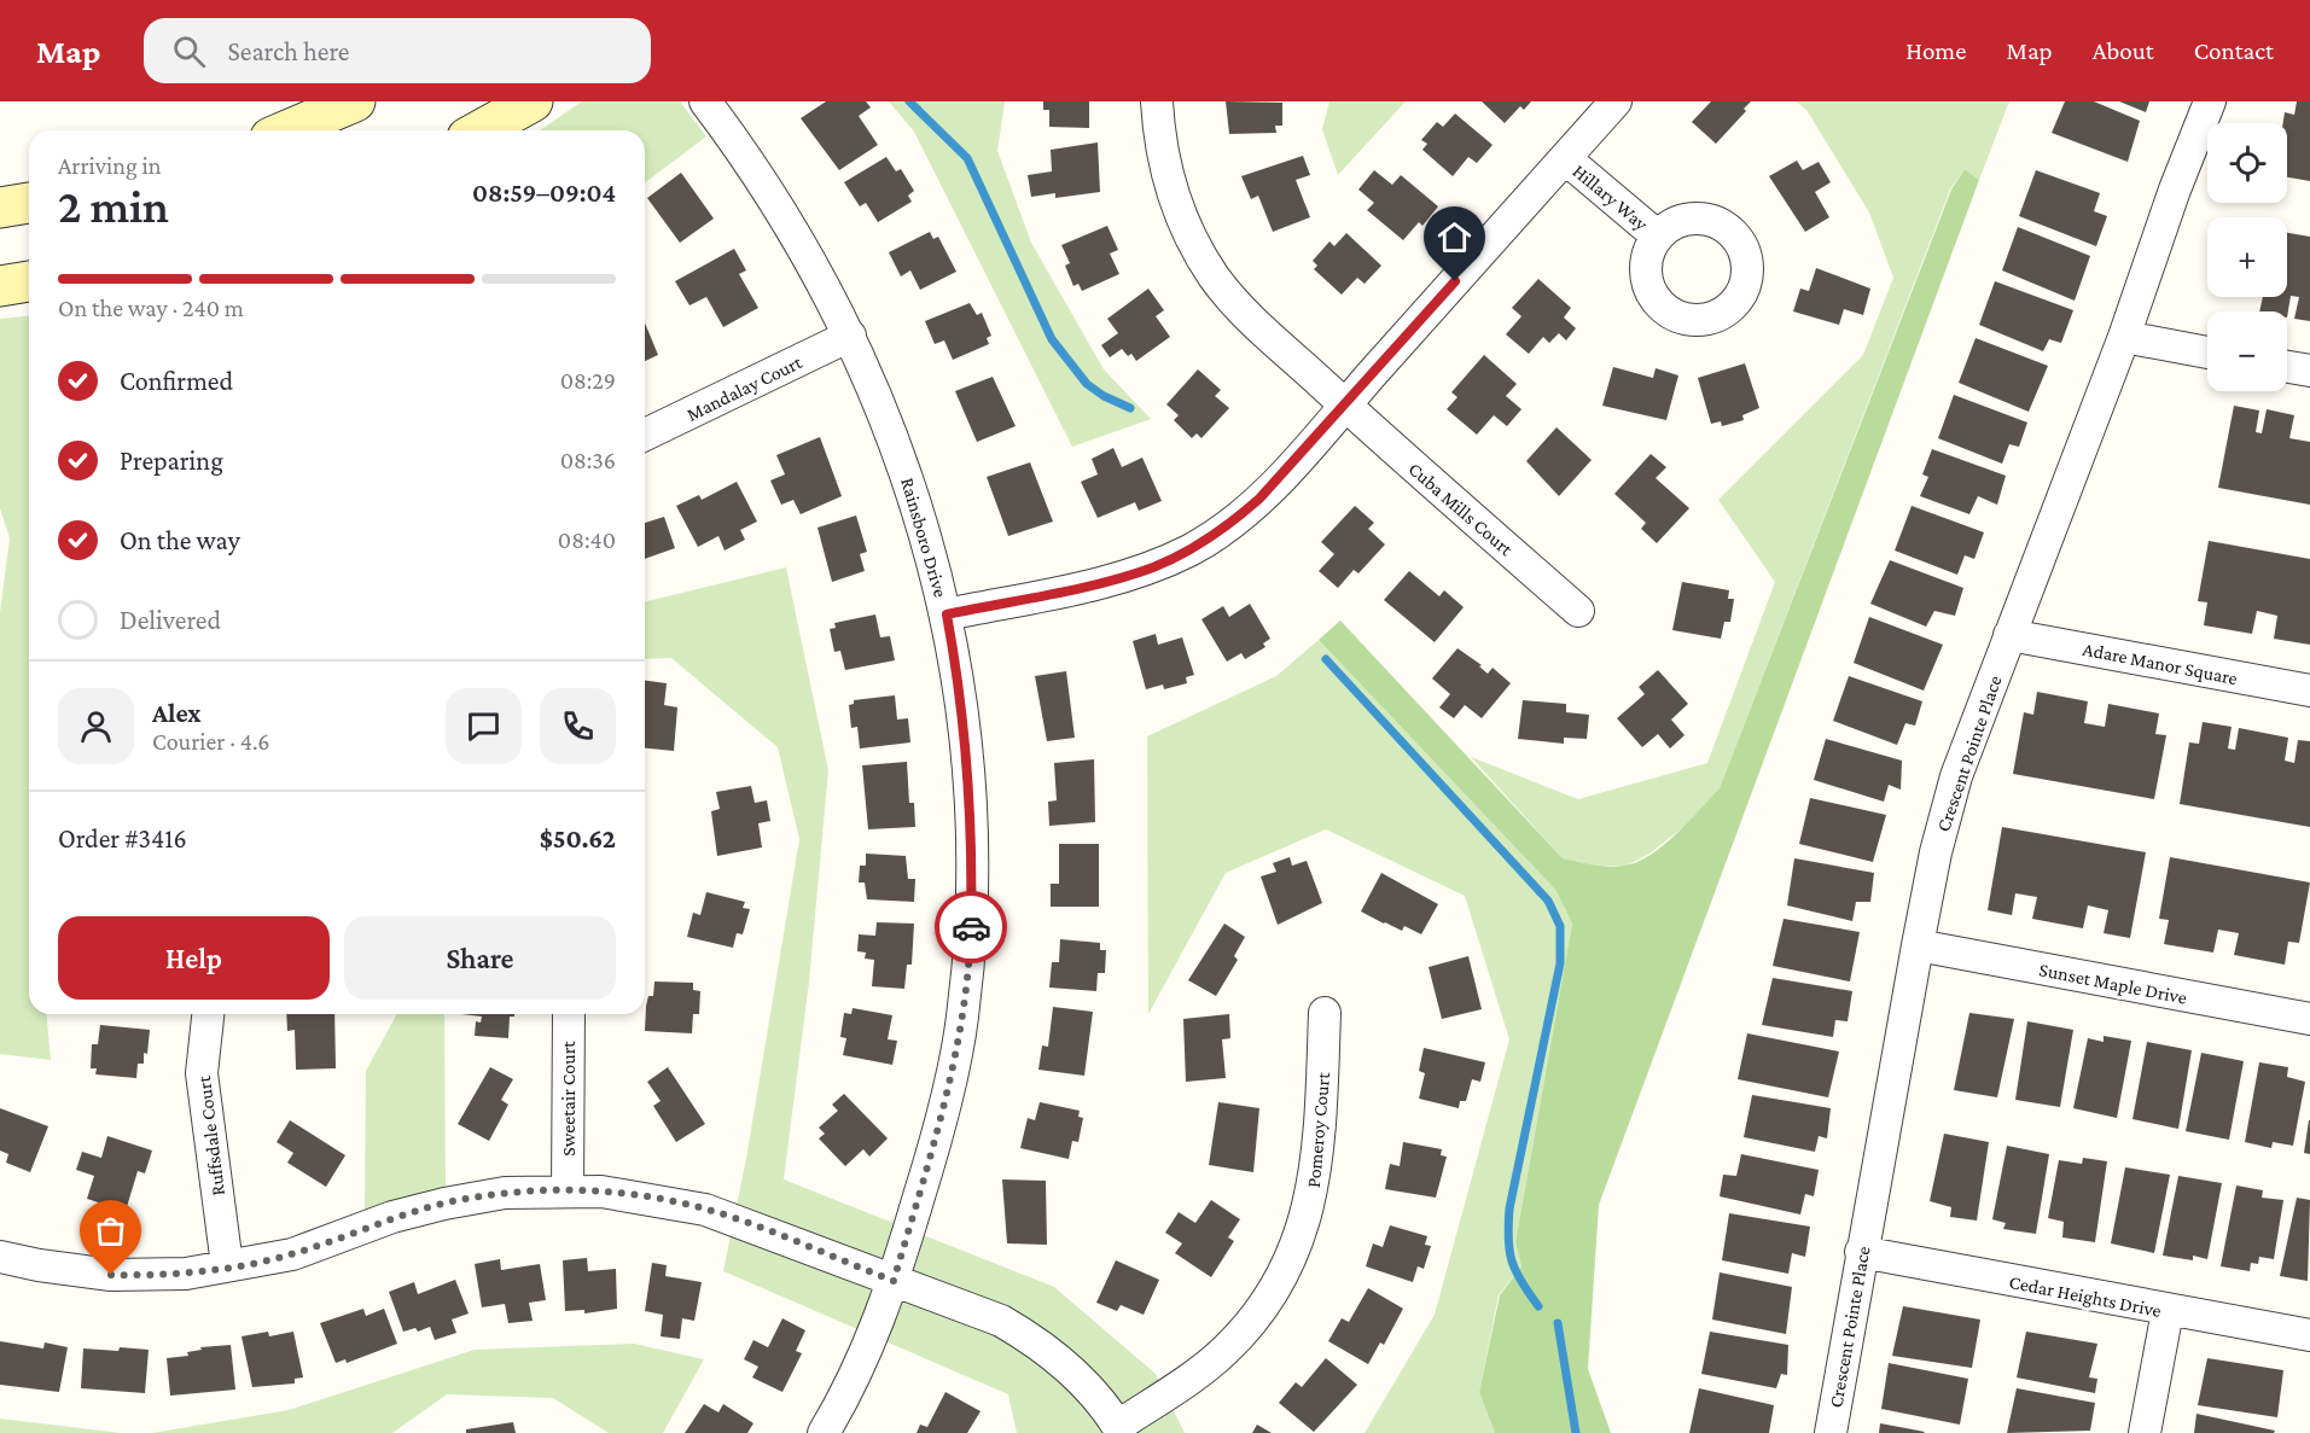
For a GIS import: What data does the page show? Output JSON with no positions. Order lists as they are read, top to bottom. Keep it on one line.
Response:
{"streets":{"street":["Hillary Way","Mandalay Court","Cuba Mills Court","Rainsboro Drive","Adare Manor Square","Crescent Pointe Place","Sunset Maple Drive","Sweetair Court","Pomeroy Court","Ruffsdale Court","Cedar Heights Drive"]},"crossings":[["Hillary Way","Cuba Mills Court"],["Hillary Way","Rainsboro Drive"],["Mandalay Court","Rainsboro Drive"],["Adare Manor Square","Crescent Pointe Place"],["Crescent Pointe Place","Sunset Maple Drive"],["Crescent Pointe Place","Cedar Heights Drive"]],"page":{"header":"Map","search":"Search here","nav":["Home","Map","About","Contact"],"map_buttons":["+","−"],"heading":["2 min","Arriving in","08:59–09:04"],"panel":["Alex","Courier · 4.6","Order #3416","$50.62"],"bar":"On the way · 240 m","list":[["Confirmed","08:29"],["Preparing","08:36"],["On the way","08:40"],"Delivered"],"buttons":["Help","Share"]}}
